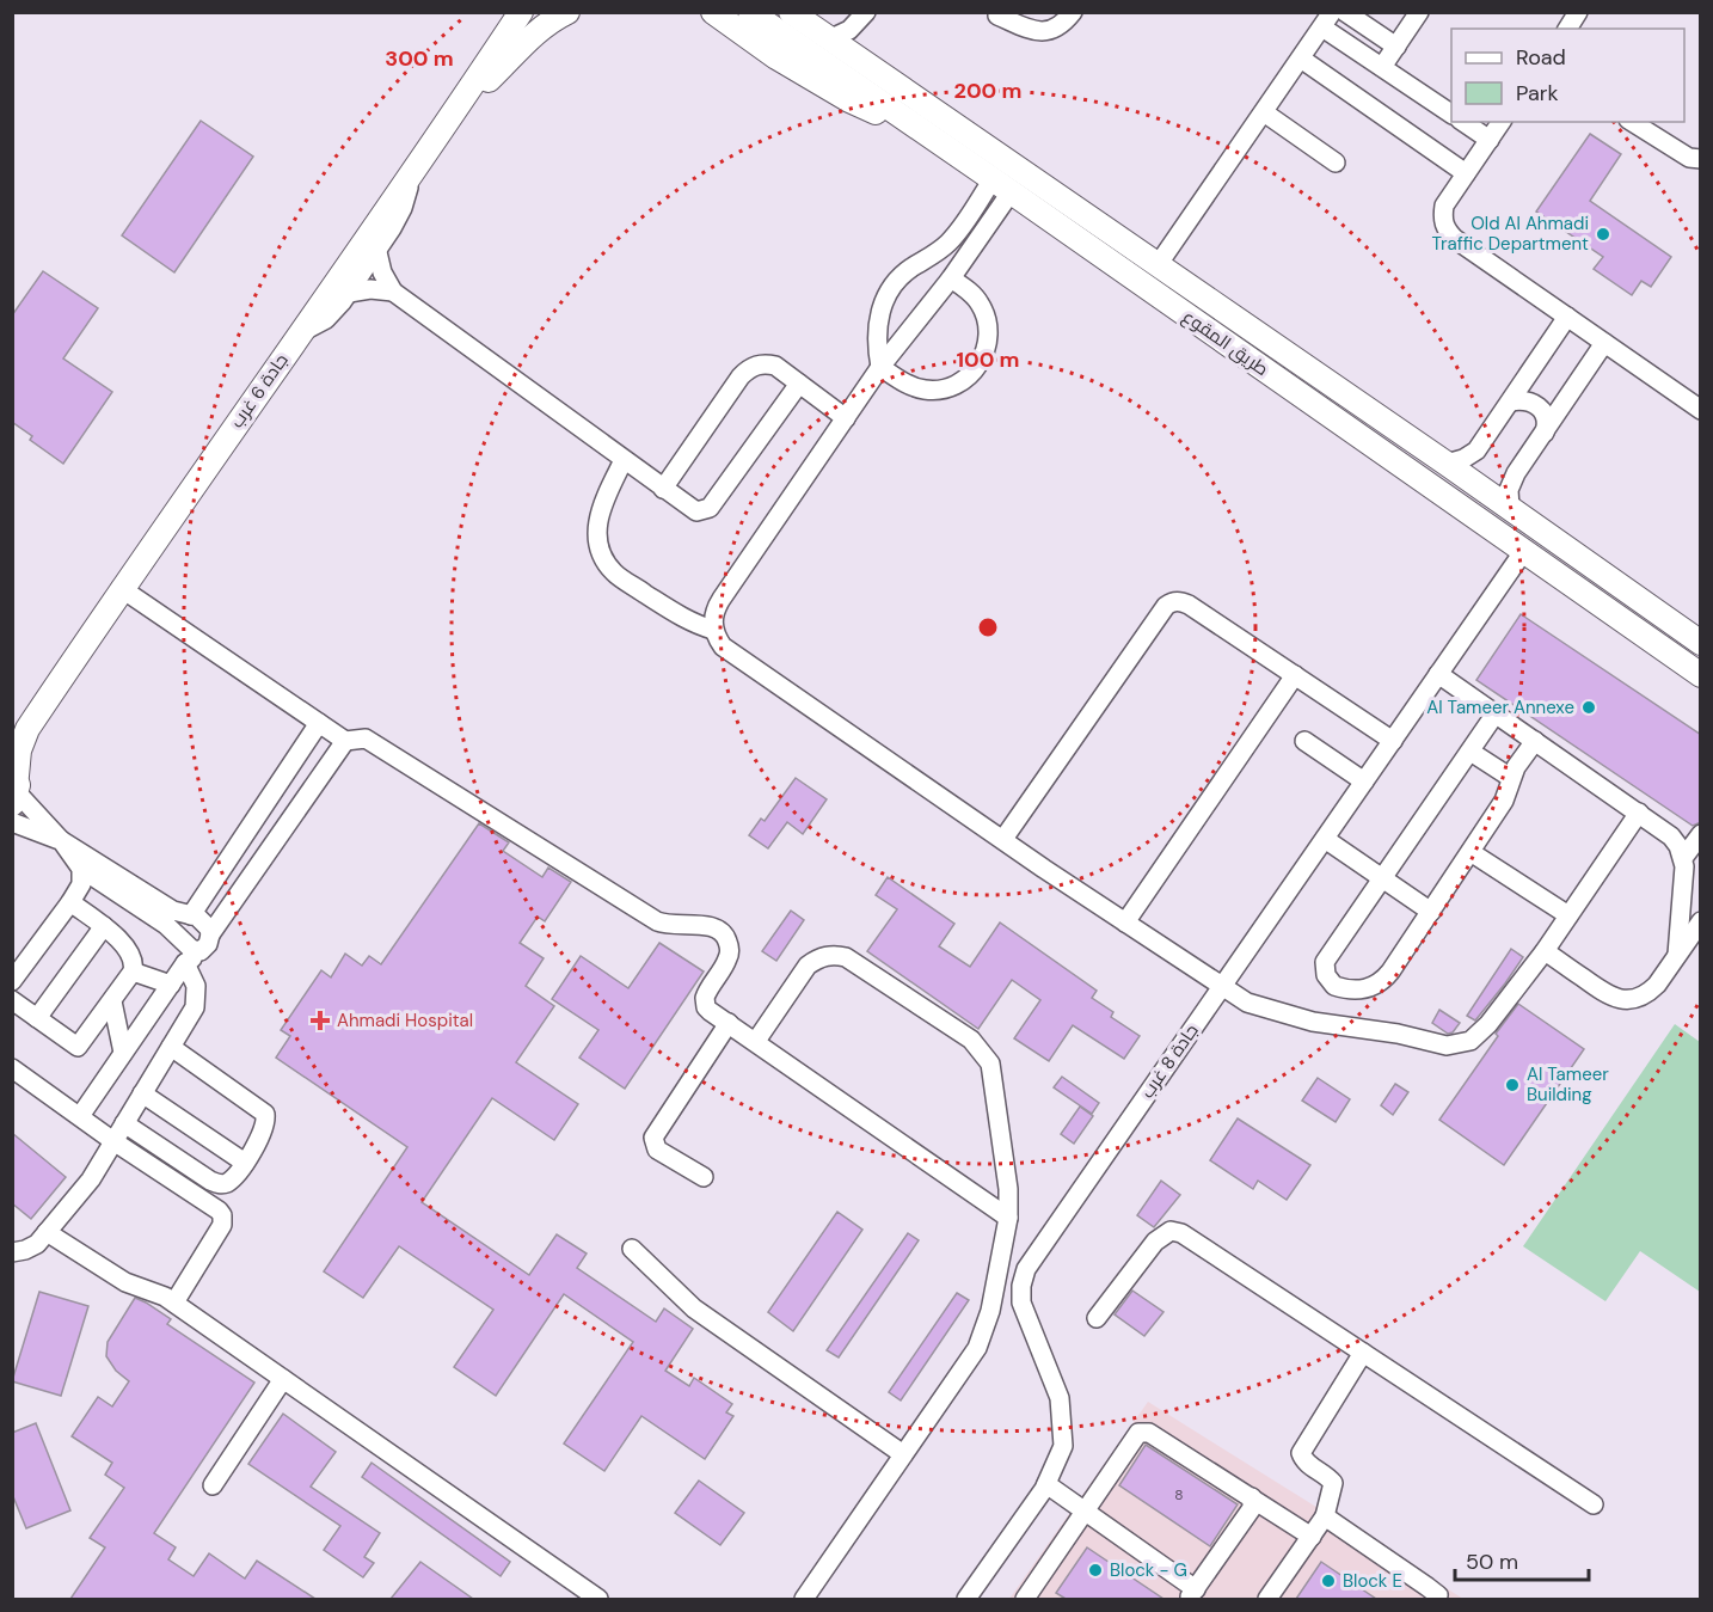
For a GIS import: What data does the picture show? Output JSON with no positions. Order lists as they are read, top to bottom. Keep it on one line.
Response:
{"streets":{"main road":["طريق المقوع","جادة 6 غرب"],"street":["جادة 8 غرب"]},"crossings":[["طريق المقوع","جادة 8 غرب"]],"places":{"other":["Old Al Ahmadi Traffic Department","Al Tameer Annexe","Al Tameer Building","Block - G","Block E"],"health":["Ahmadi Hospital"]},"house_numbers":["8"],"legend":["Road","Park"],"scale_bar":"50 m","rings":["300 m","200 m","100 m"]}
